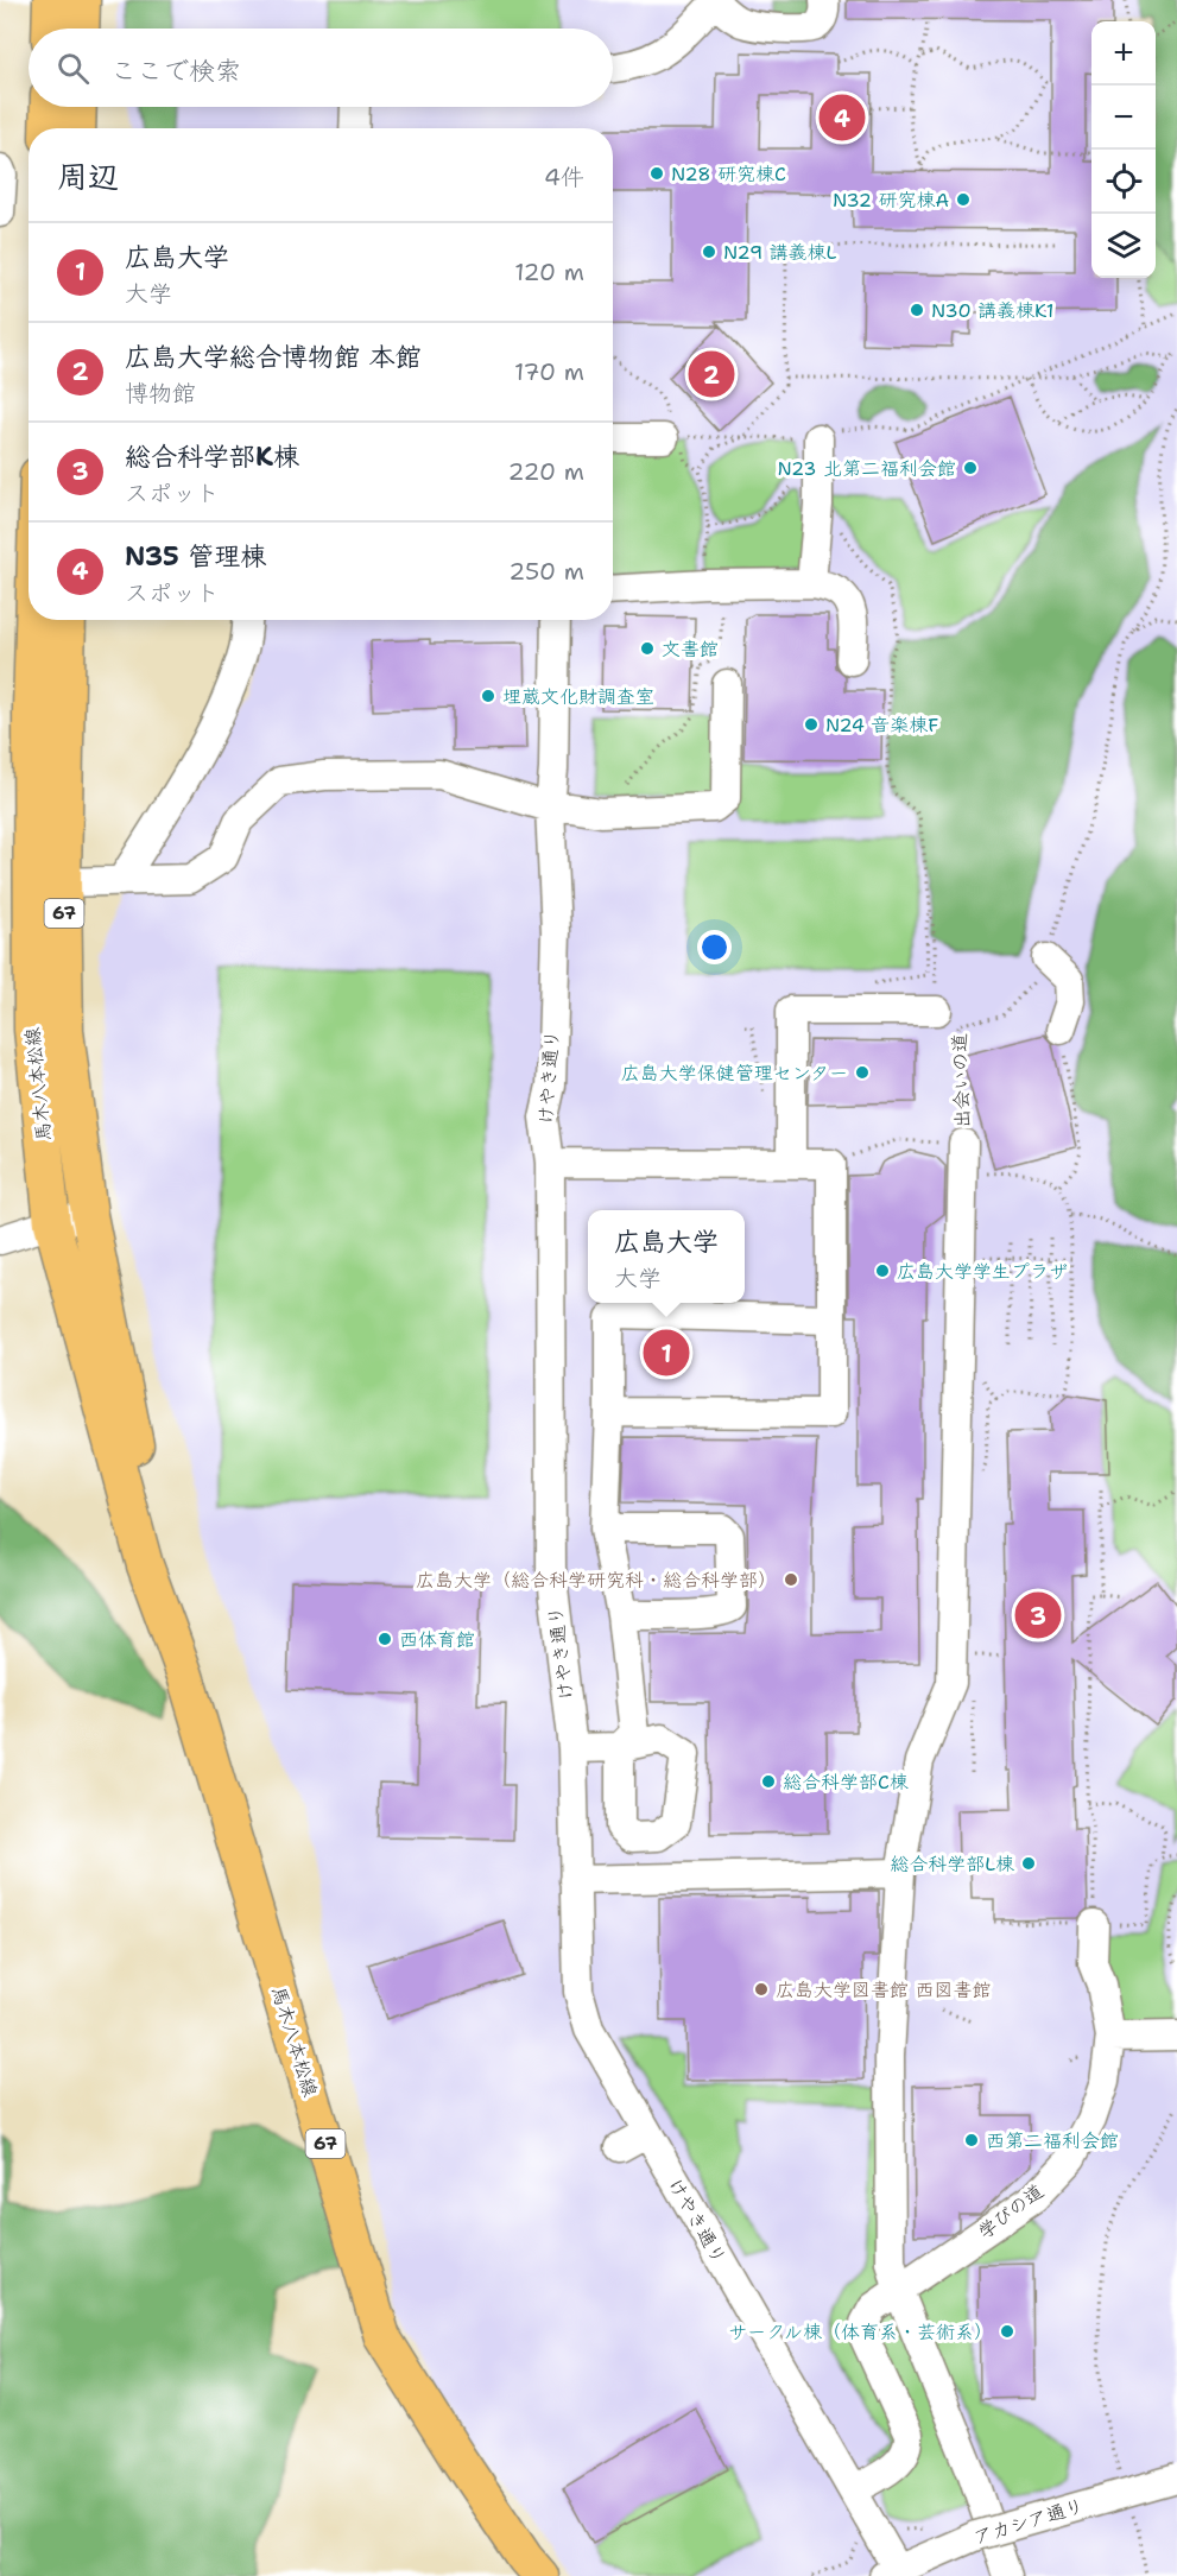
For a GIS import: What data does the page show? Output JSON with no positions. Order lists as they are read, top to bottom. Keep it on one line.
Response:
{"streets":{"main road":["67","馬木八本松線"],"street":["けやき通り","学びの道","アカシア通り"],"path":["出会いの道"]},"crossings":[["けやき通り","学びの道"],["けやき通り","アカシア通り"]],"places":["N28 研究棟C","N32 研究棟A","N29 講義棟L","N30 講義棟K1","N23 北第二福利会館","文書館","埋蔵文化財調査室","N24 音楽棟F","広島大学保健管理センター","広島大学学生プラザ","広島大学（総合科学研究科・総合科学部）","西体育館","総合科学部C棟","総合科学部L棟","広島大学図書館 西図書館","西第二福利会館","サークル棟（体育系・芸術系）"],"page":{"map_buttons":["+","−"],"search":"ここで検索","pins":["4","2","1","3"],"heading":["周辺","4件"],"list":[{"mark":"1","name":"広島大学","note":"大学","value":"120 m"},{"mark":"2","name":"広島大学総合博物館 本館","note":"博物館","value":"170 m"},{"mark":"3","name":"総合科学部K棟","note":"スポット","value":"220 m"},{"mark":"4","name":"N35 管理棟","note":"スポット","value":"250 m"}],"popup":["広島大学","大学"]}}
